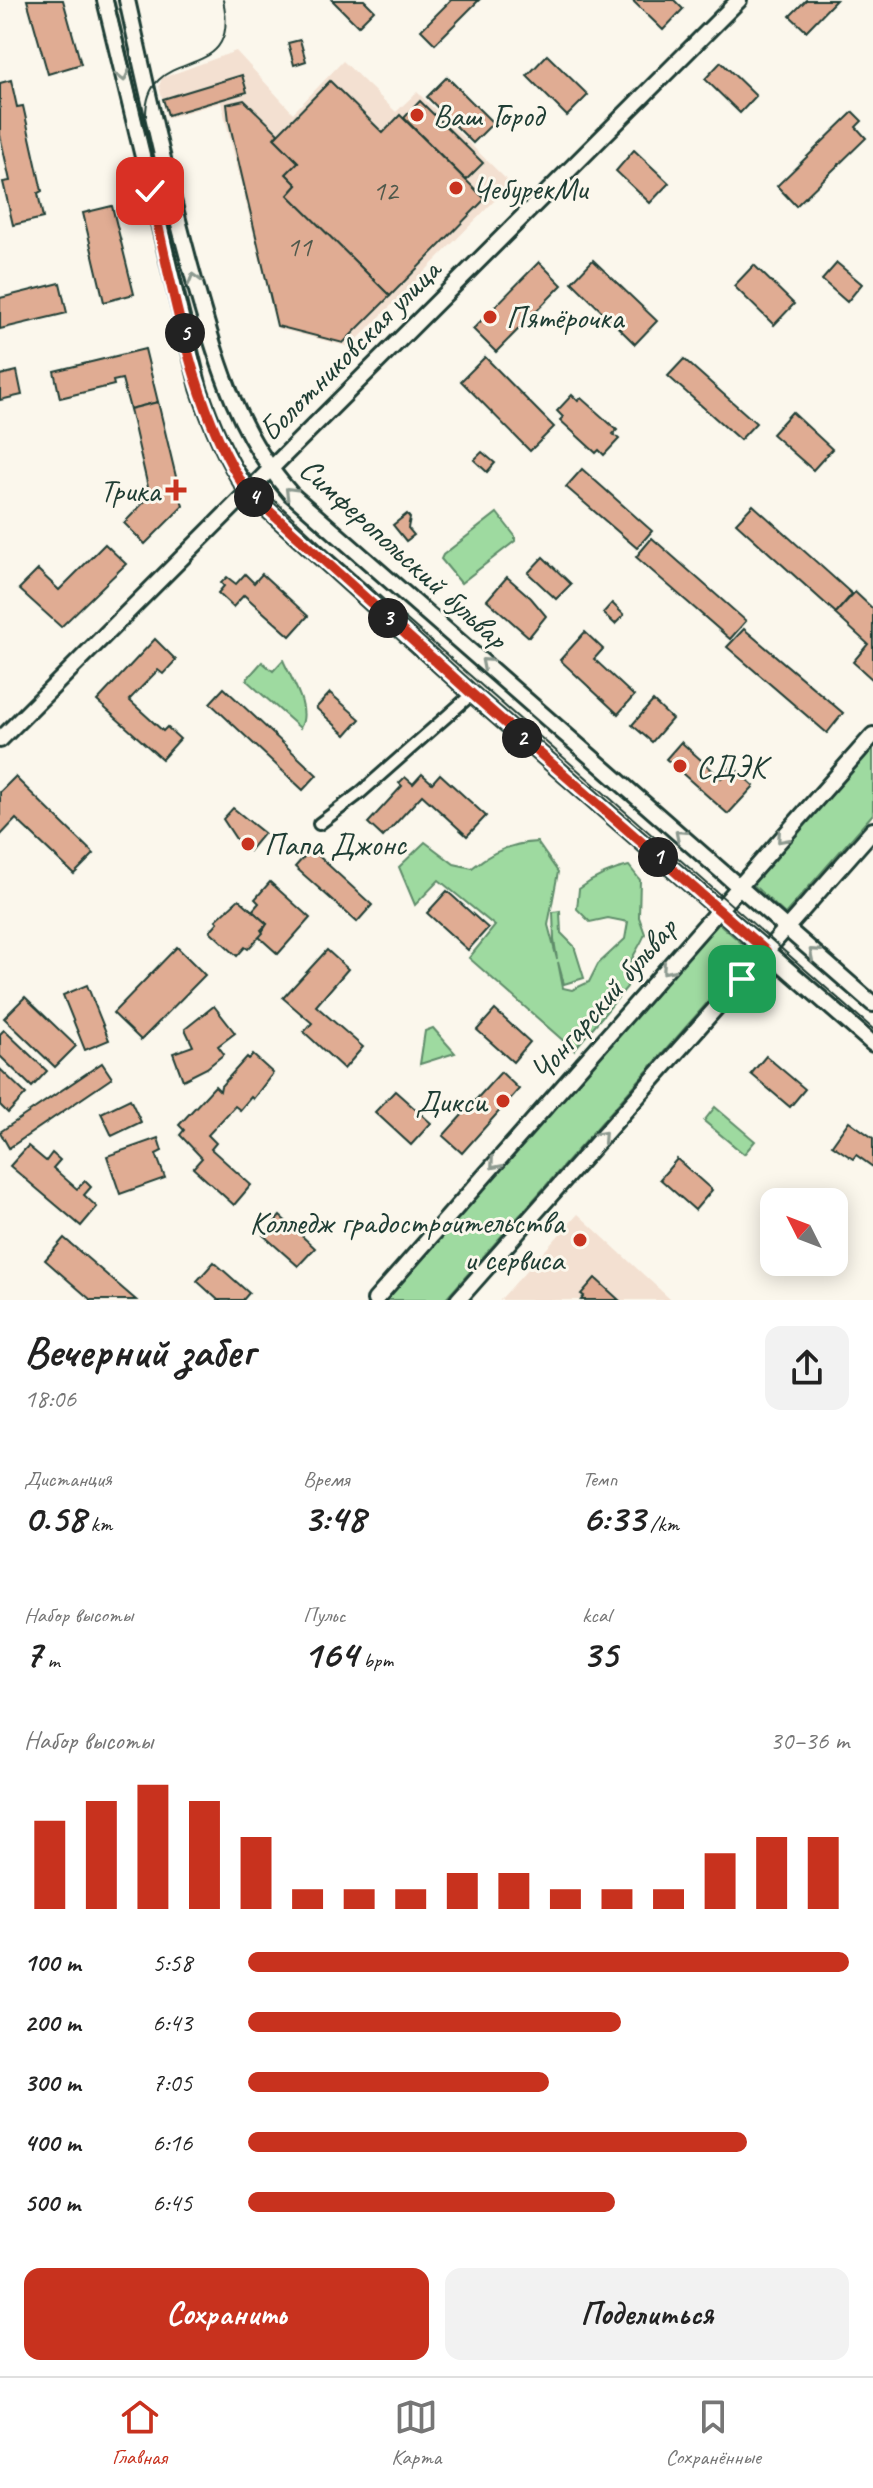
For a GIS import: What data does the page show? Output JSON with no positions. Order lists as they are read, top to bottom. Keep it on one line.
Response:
{"streets":{"main road":["Болотниковская улица","Симферопольский бульвар","Чонгарский бульвар"]},"crossings":[["Болотниковская улица","Симферопольский бульвар"],["Симферопольский бульвар","Чонгарский бульвар"]],"places":{"other":["Ваш Город","ЧебурекМи","Пятёрочка","СДЭК","Папа Джонс","Дикси","Колледж градостроительства и сервиса"],"health":["Трика"]},"house_numbers":["12","11"],"north":"top left","page":{"pins":["5","4","3","2","1"],"heading":["Вечерний забег","18:06"],"stats":[["Дистанция","0.58 km"],["Время","3:48"],["Темп","6:33 /km"],["Набор высоты","7 m"],["Пульс","164 bpm"],["kcal","35"]],"chart":["Набор высоты","30–36 m"],"list":[{"name":"100 m","note":"5:58"},{"name":"200 m","note":"6:43"},{"name":"300 m","note":"7:05"},{"name":"400 m","note":"6:16"},{"name":"500 m","note":"6:45"}],"buttons":["Сохранить","Поделиться"],"tabs":["Главная","Карта","Сохранённые"]}}
